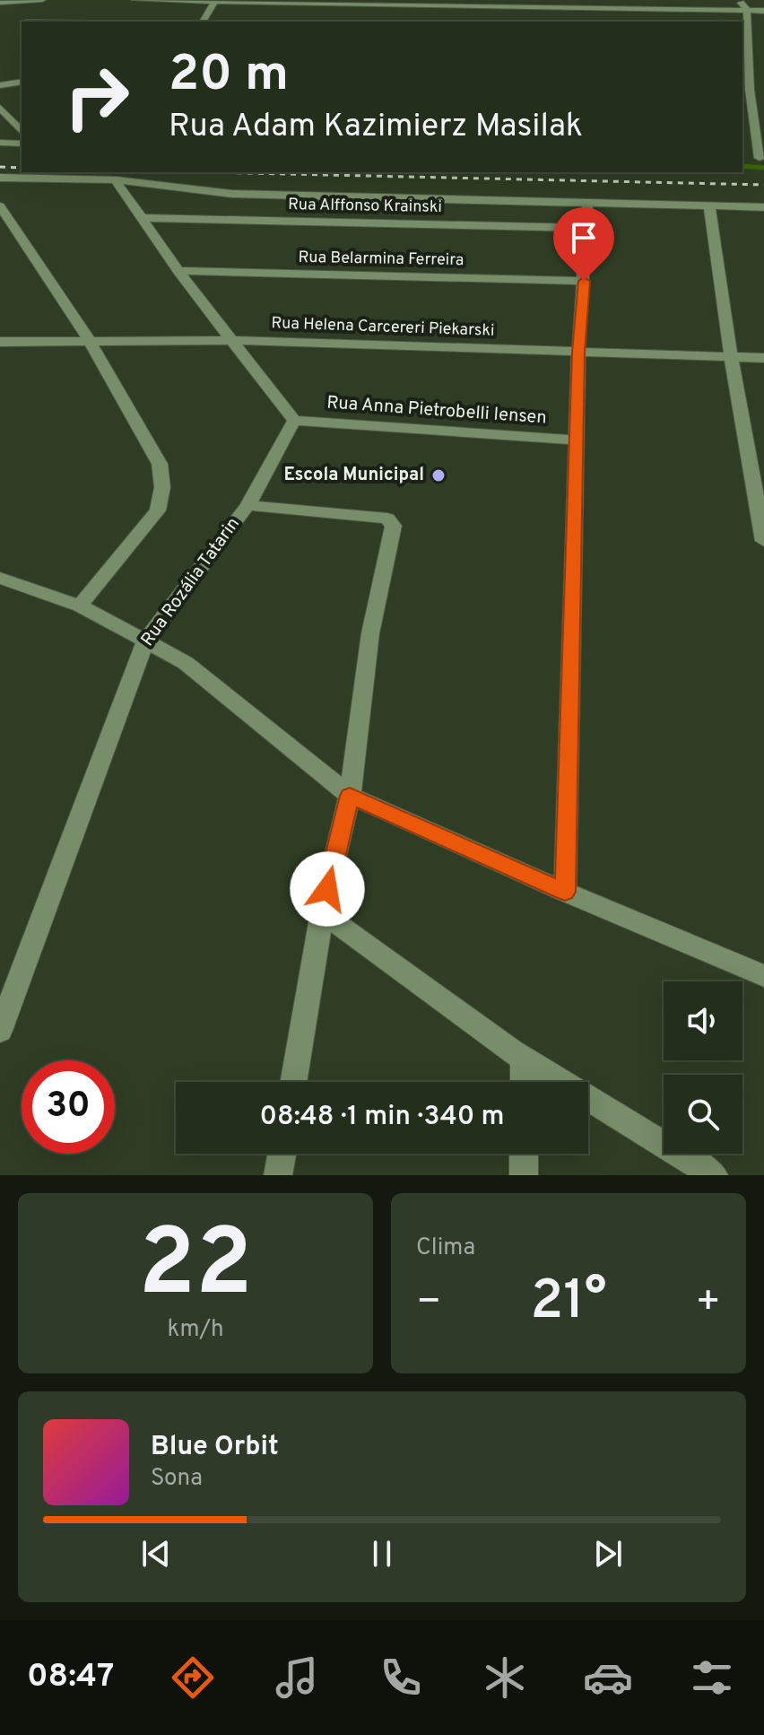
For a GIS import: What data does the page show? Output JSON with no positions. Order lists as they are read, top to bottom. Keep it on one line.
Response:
{"streets":{"street":["Rua Alffonso Krainski","Rua Belarmina Ferreira","Rua Helena Carcereri Piekarski","Rua Anna Pietrobelli Iensen","Rua Rozália Tatarin"]},"crossings":[["Rua Anna Pietrobelli Iensen","Rua Rozália Tatarin"]],"places":["Escola Municipal"],"page":{"turn":["20 m","Rua Adam Kazimierz Masilak"],"limit":"30","trip":"08:48 · 1 min · 340 m","tile":[["22","km/h"],"Clima"],"heat":["−","21°","+"],"song":["Blue Orbit","Sona"],"tabs":"08:47"}}
